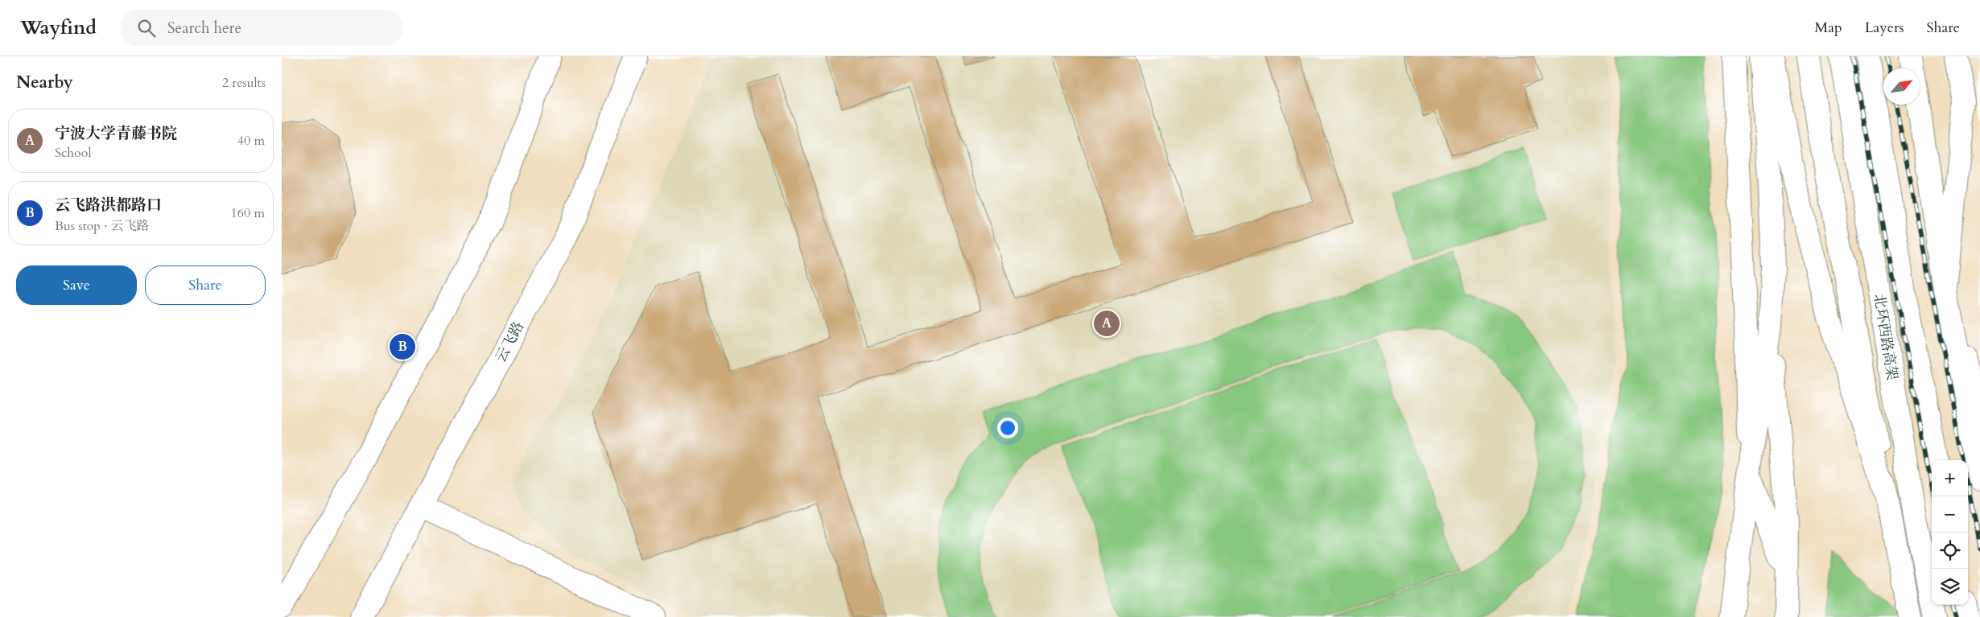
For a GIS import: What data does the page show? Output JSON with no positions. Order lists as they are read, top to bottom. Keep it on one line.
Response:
{"streets":{"main road":["北环西路高架","云飞路"]},"north":"top right","page":{"header":"Wayfind","search":"Search here","nav":["Map","Layers","Share"],"heading":["Nearby","2 results"],"list":[{"mark":"A","name":"宁波大学青藤书院","note":"School","value":"40 m"},{"mark":"B","name":"云飞路洪都路口","note":"Bus stop · 云飞路","value":"160 m"}],"buttons":["Save","Share"],"pins":["A","B"],"map_buttons":["+","−"]}}
